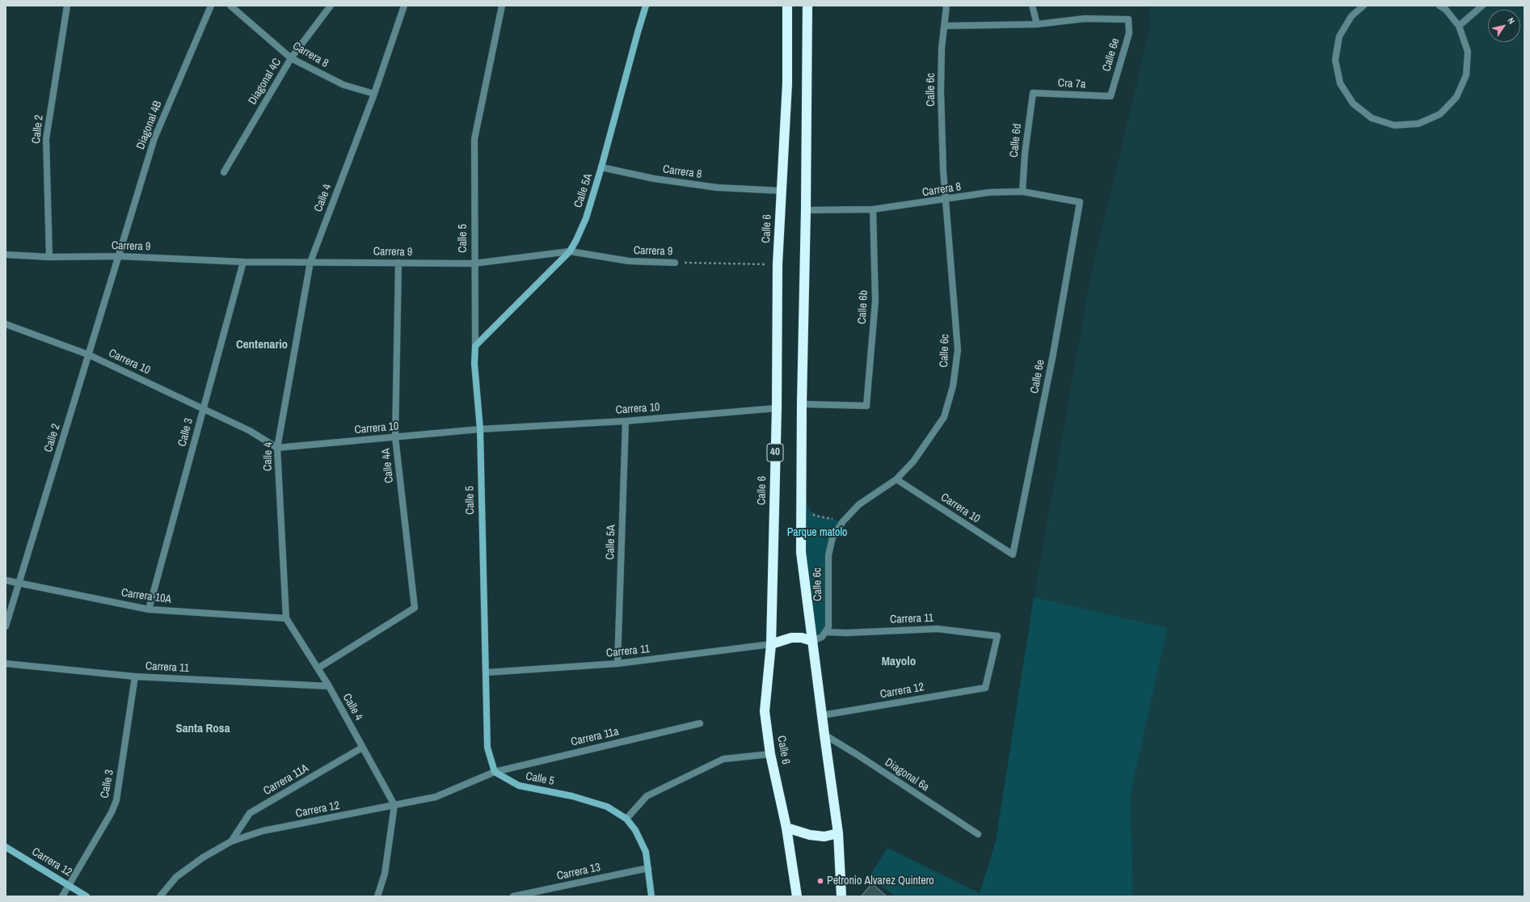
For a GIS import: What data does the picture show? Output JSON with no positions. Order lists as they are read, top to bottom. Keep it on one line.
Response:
{"streets":{"highway":["Calle 6","40"],"main road":["Calle 5A","Calle 5","Carrera 12"],"street":["Carrera 8","Calle 6e","Diagonal 4C","Cra 7a","Calle 6c","Diagonal 4B","Calle 2","Calle 6d","Calle 4","Carrera 9","Calle 6b","Carrera 10","Calle 3","Calle 4A","Carrera 10A","Carrera 11","Carrera 11a","Diagonal 6a","Carrera 11A","Carrera 13"]},"crossings":[["Carrera 8","Calle 6e"],["Carrera 8","Diagonal 4C"],["Carrera 8","Calle 6c"],["Carrera 8","Calle 6d"],["Carrera 8","Calle 5A"],["Carrera 8","Calle 4"],["Carrera 8","Calle 6"],["Carrera 8","Calle 6b"],["Calle 6e","Cra 7a"],["Calle 6e","Carrera 10"],["Cra 7a","Calle 6d"],["Calle 6c","Carrera 10"],["Calle 6c","Carrera 11"],["Diagonal 4B","Calle 2"],["Diagonal 4B","Carrera 9"],["Calle 2","Carrera 9"],["Calle 2","Carrera 10"],["Calle 2","Carrera 10A"],["Calle 5A","Calle 5"],["Calle 5A","Carrera 9"],["Calle 5A","Carrera 10"],["Calle 5A","Carrera 11"],["Calle 4","Carrera 9"],["Calle 4","Carrera 10"],["Calle 4","Calle 4A"],["Calle 4","Carrera 10A"],["Calle 4","Carrera 11"],["Calle 4","Carrera 12"],["Calle 4","Carrera 11A"],["Calle 6","Carrera 9"],["Calle 6","Carrera 10"],["Calle 6","Carrera 11"],["Calle 5","Carrera 9"],["Calle 5","Carrera 10"],["Calle 5","Carrera 11"],["Calle 5","Carrera 12"],["Calle 5","Carrera 11a"],["Calle 5","Carrera 13"],["Carrera 9","Calle 3"],["Carrera 9","Calle 4A"],["Carrera 10","Calle 3"],["Carrera 10","Calle 4A"],["Calle 3","Carrera 10A"],["Calle 3","Carrera 11"],["Calle 3","Carrera 12"],["Carrera 11","Carrera 12"],["Carrera 12","Carrera 11a"],["Carrera 12","Carrera 11A"]],"districts":["Centenario","Mayolo","Santa Rosa"],"parks":["Parque matolo"],"places":["Petronio Alvarez Quintero"],"north":"top right"}
